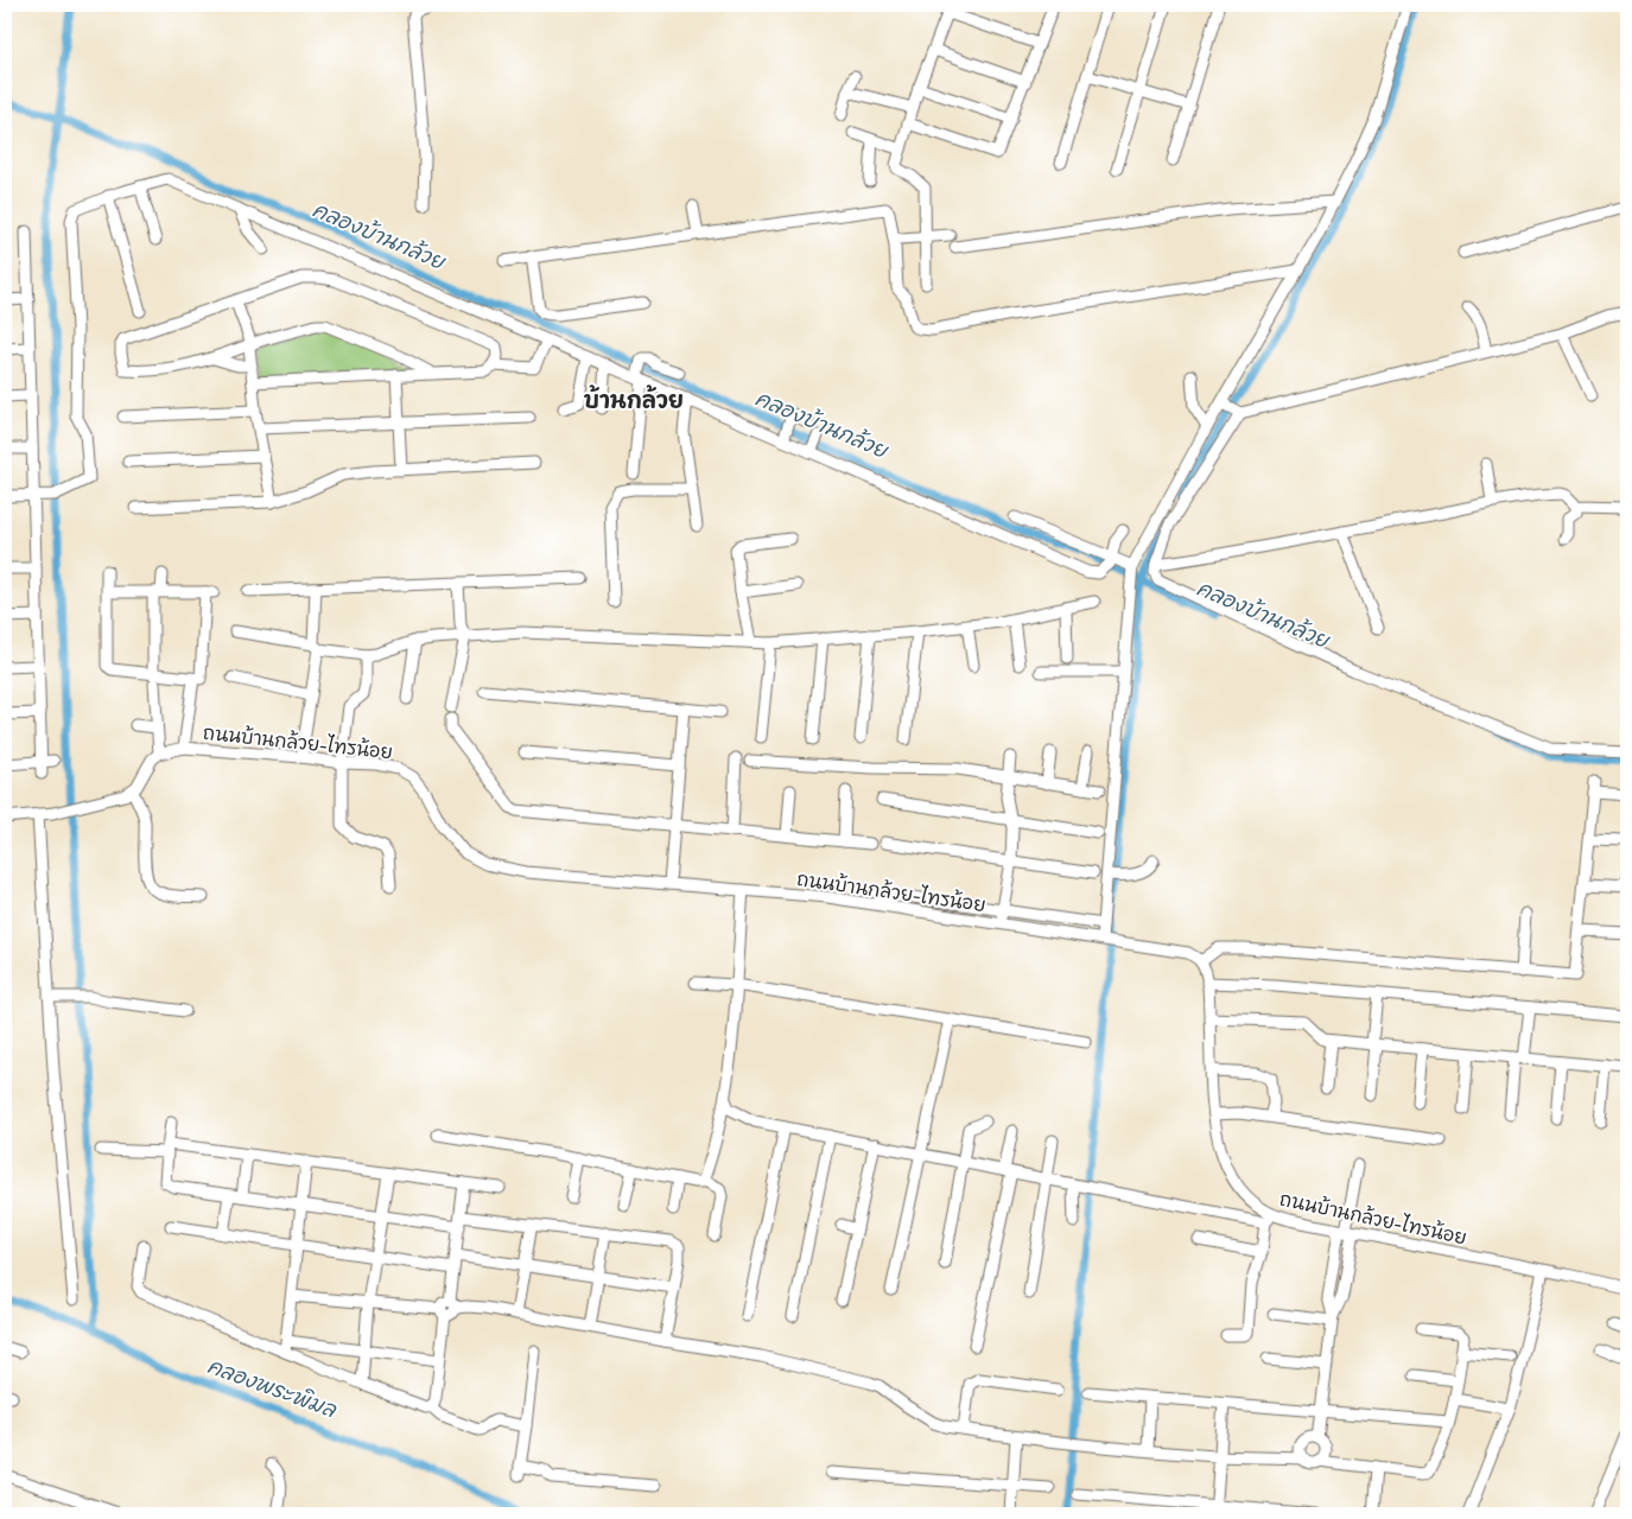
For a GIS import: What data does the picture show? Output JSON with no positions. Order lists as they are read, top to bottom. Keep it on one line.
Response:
{"streets":{"street":["ถนนบ้านกล้วย-ไทรน้อย"]},"districts":["บ้านกล้วย"],"water":["คลองบ้านกล้วย","คลองพระพิมล"]}
